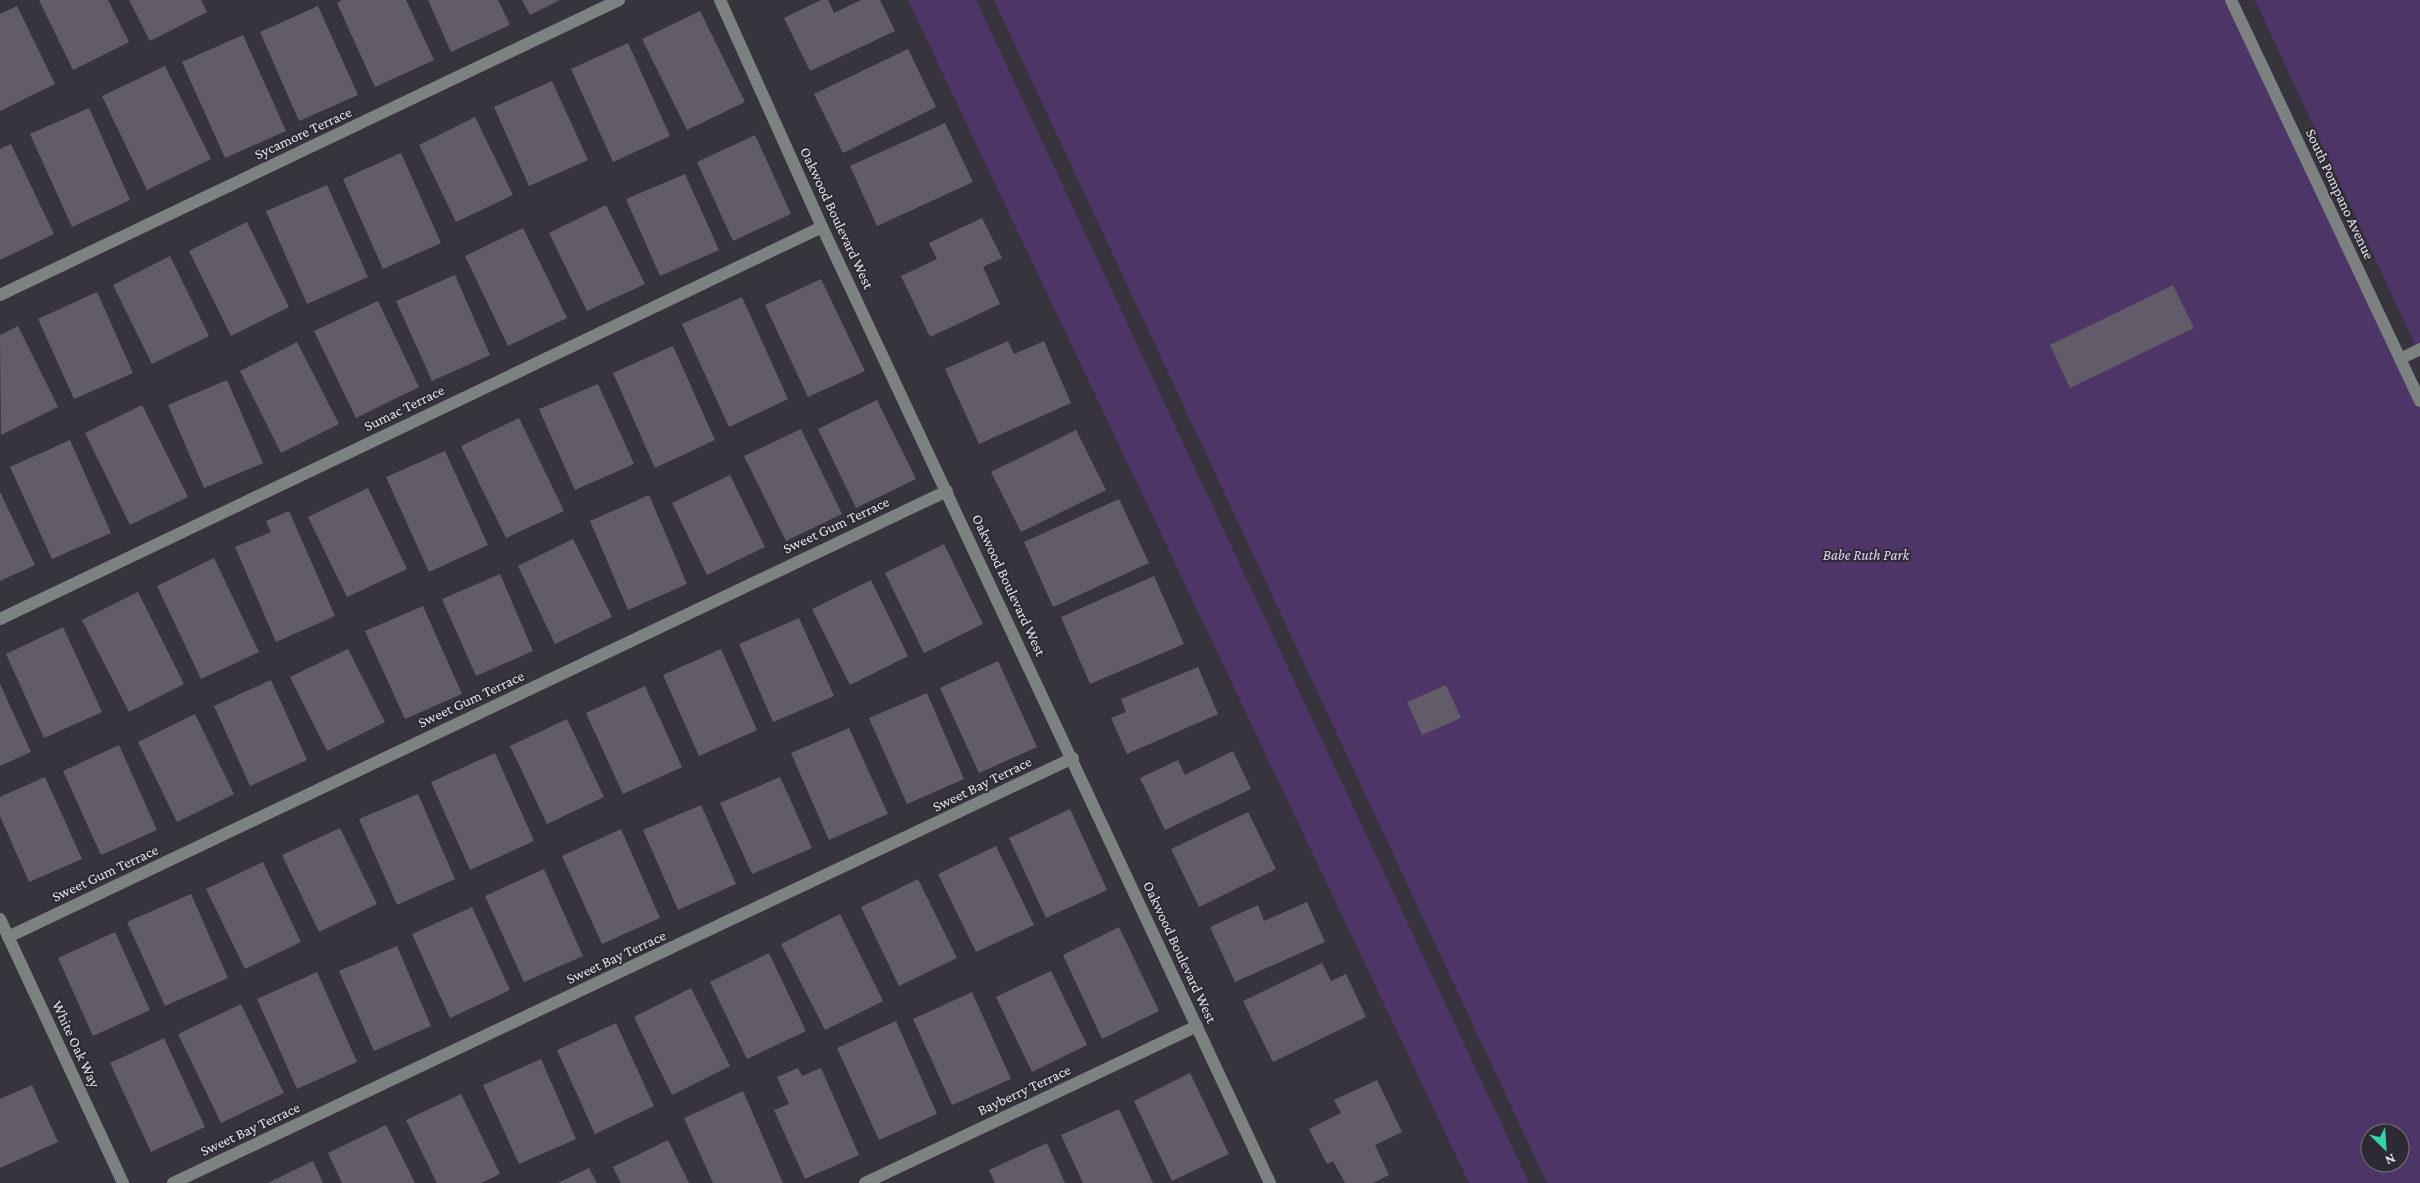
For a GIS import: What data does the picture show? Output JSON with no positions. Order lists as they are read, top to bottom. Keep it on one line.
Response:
{"streets":{"street":["Sycamore Terrace","South Pompano Avenue","Oakwood Boulevard West","Sumac Terrace","Sweet Gum Terrace","Sweet Bay Terrace","White Oak Way","Bayberry Terrace"]},"crossings":[["Oakwood Boulevard West","Sumac Terrace"],["Oakwood Boulevard West","Sweet Gum Terrace"],["Oakwood Boulevard West","Sweet Bay Terrace"],["Oakwood Boulevard West","Bayberry Terrace"],["Sweet Gum Terrace","White Oak Way"]],"parks":["Babe Ruth Park"],"north":"bottom right"}
